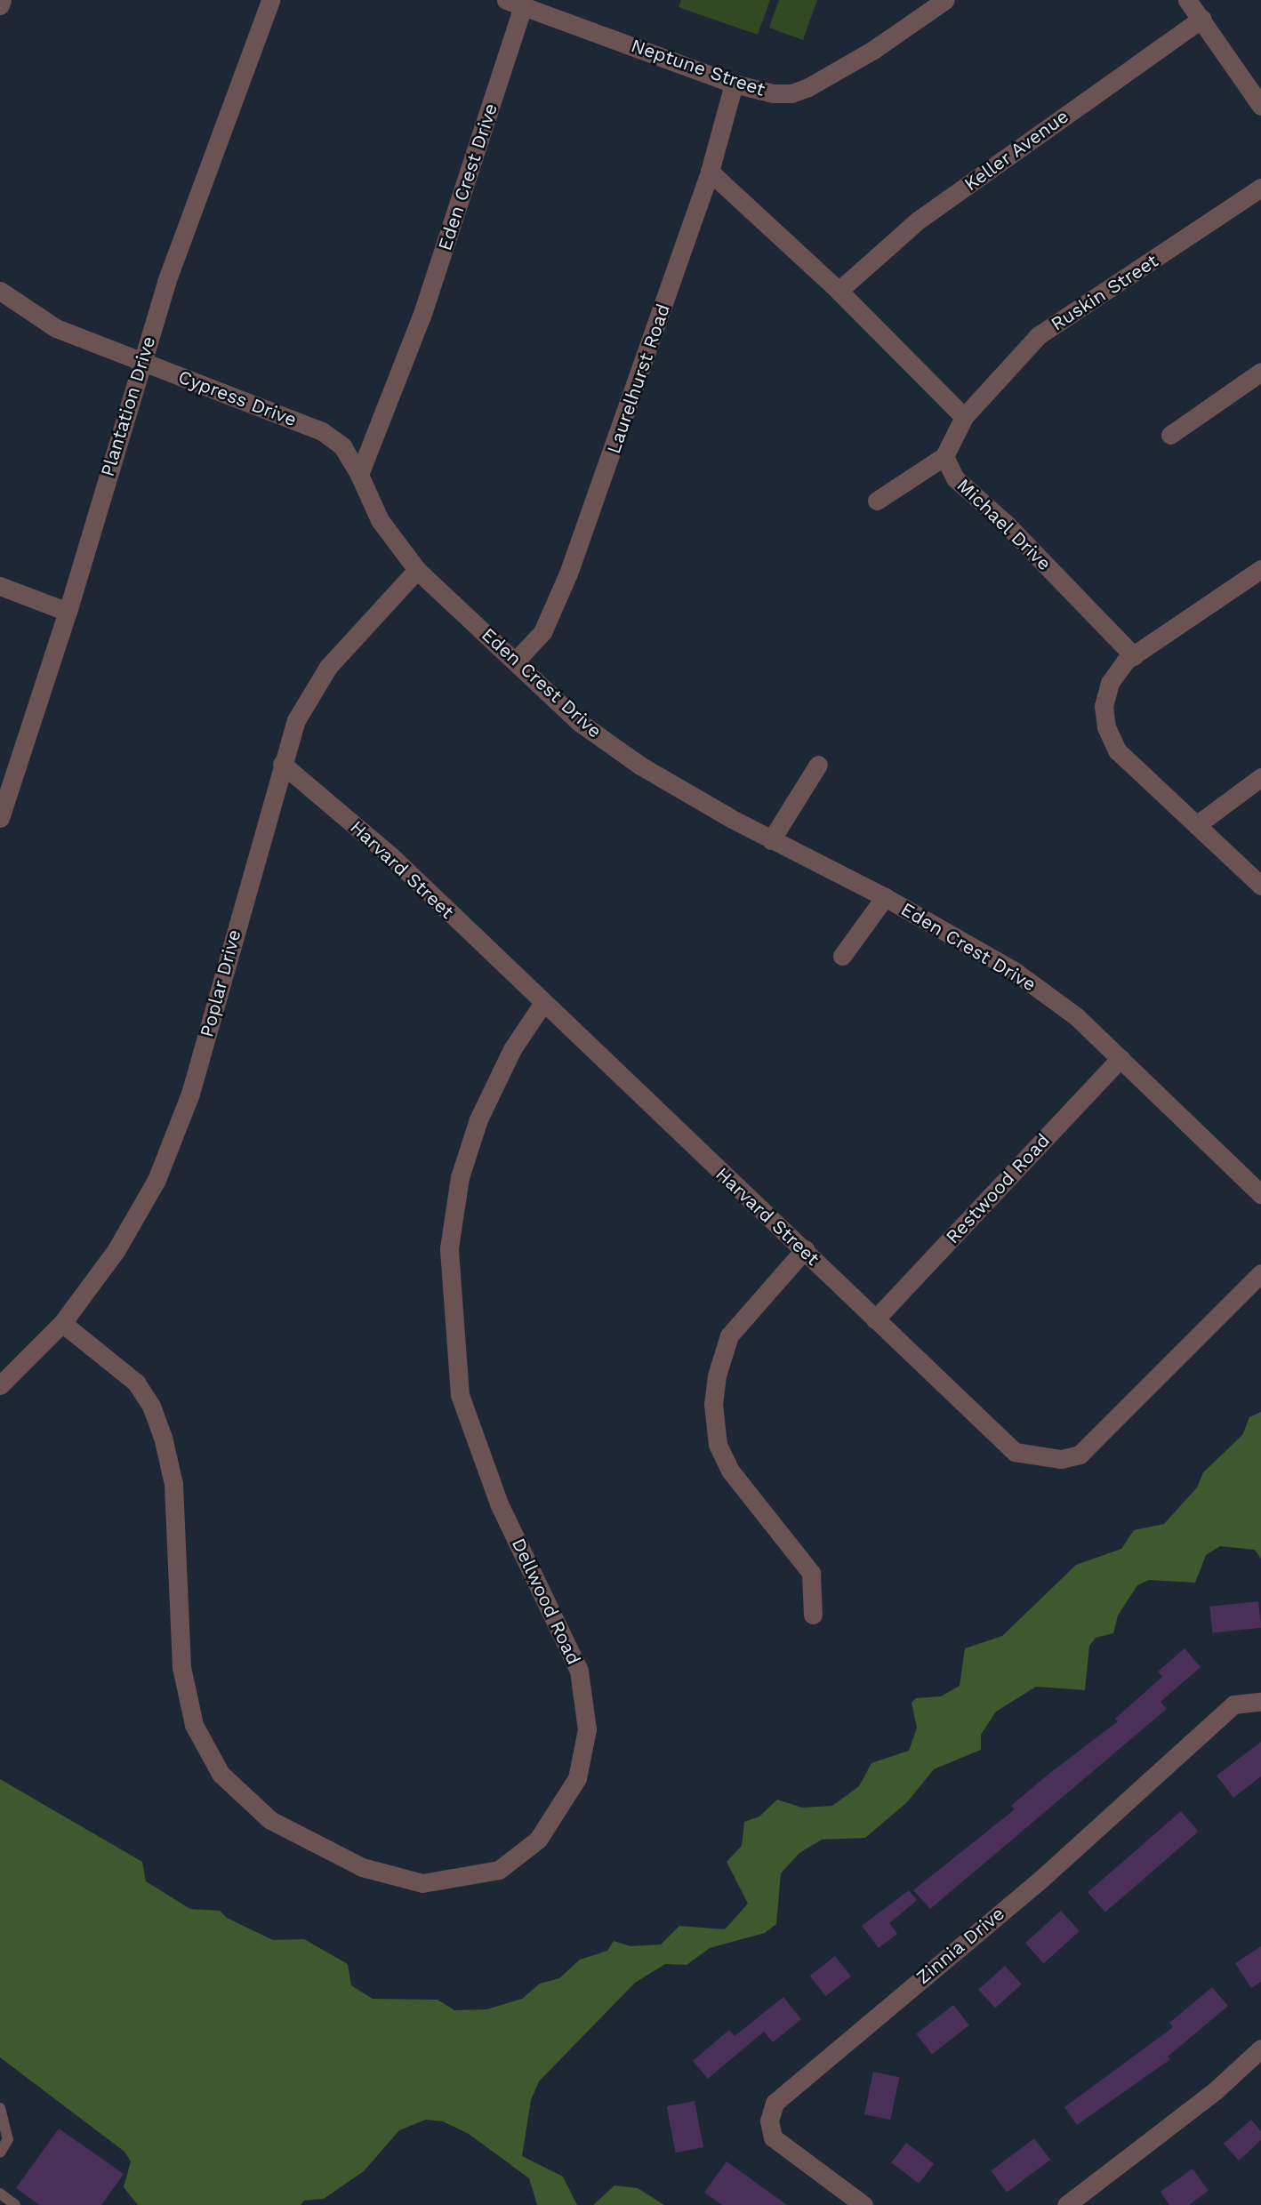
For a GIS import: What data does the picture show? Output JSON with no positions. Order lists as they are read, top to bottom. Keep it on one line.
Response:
{"streets":{"street":["Neptune Street","Keller Avenue","Eden Crest Drive","Ruskin Street","Laurelhurst Road","Cypress Drive","Plantation Drive","Michael Drive","Harvard Street","Poplar Drive","Restwood Road","Dellwood Road","Zinnia Drive"]},"crossings":[["Neptune Street","Eden Crest Drive"],["Neptune Street","Laurelhurst Road"],["Eden Crest Drive","Laurelhurst Road"],["Eden Crest Drive","Cypress Drive"],["Eden Crest Drive","Poplar Drive"],["Eden Crest Drive","Restwood Road"],["Cypress Drive","Plantation Drive"],["Harvard Street","Poplar Drive"],["Harvard Street","Restwood Road"],["Harvard Street","Dellwood Road"],["Poplar Drive","Dellwood Road"]]}
